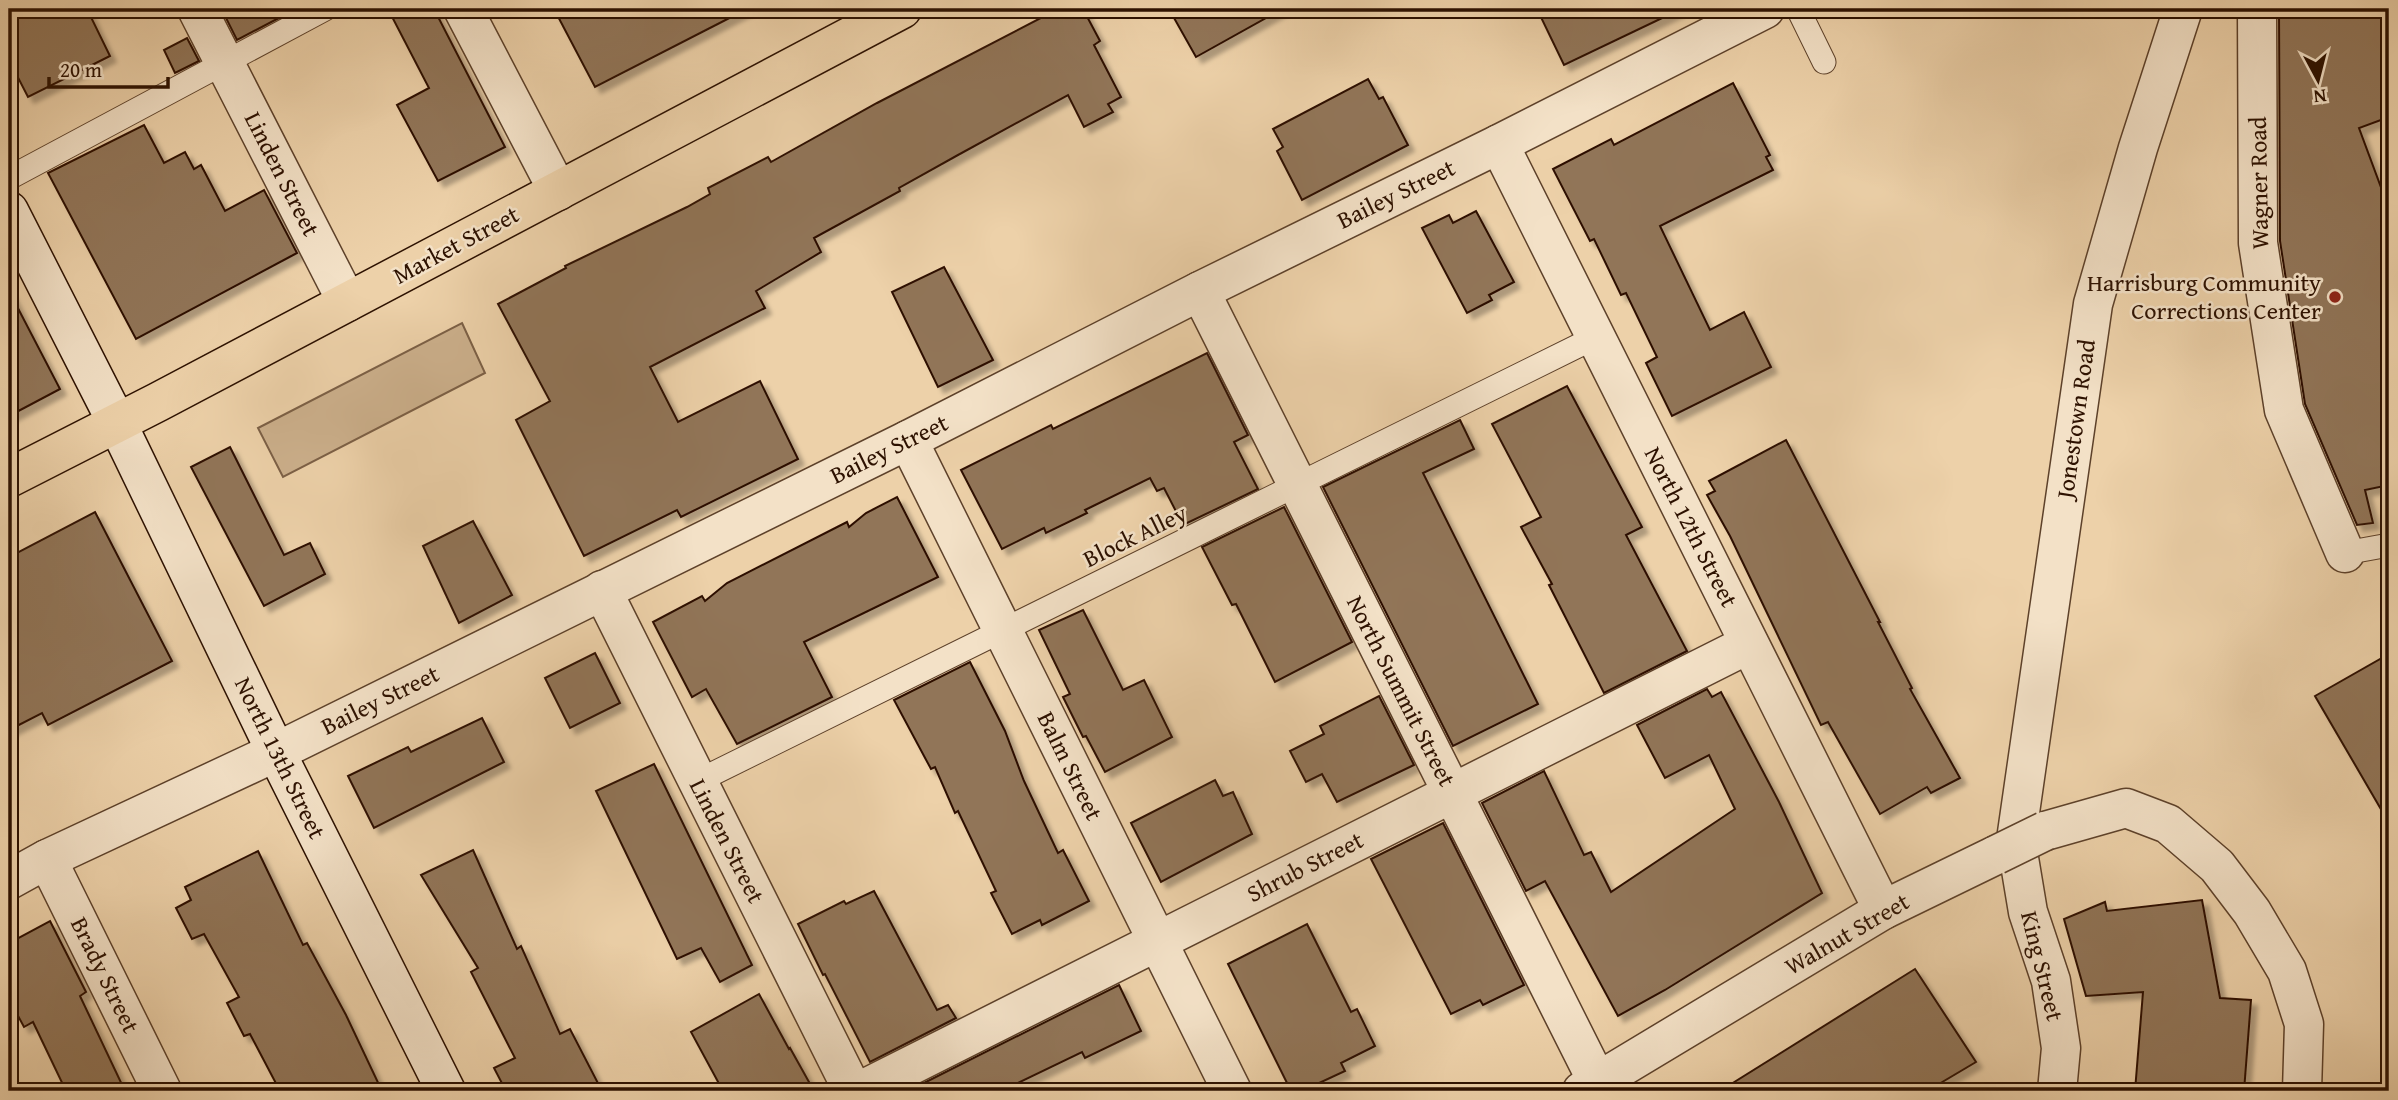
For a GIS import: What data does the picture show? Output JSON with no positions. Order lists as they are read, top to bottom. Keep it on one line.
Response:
{"streets":{"main road":["Market Street"],"street":["Linden Street","Wagner Road","Bailey Street","Jonestown Road","North 12th Street","North Summit Street","North 13th Street","Balm Street","Shrub Street","Walnut Street","King Street","Brady Street"],"lane":["Block Alley"]},"crossings":[["Linden Street","Bailey Street"],["Linden Street","Market Street"],["Linden Street","Block Alley"],["Bailey Street","North 12th Street"],["Bailey Street","North Summit Street"],["Bailey Street","North 13th Street"],["Bailey Street","Balm Street"],["Bailey Street","Brady Street"],["Market Street","North 13th Street"],["Jonestown Road","Walnut Street"],["Jonestown Road","King Street"],["North 12th Street","Block Alley"],["North 12th Street","Shrub Street"],["North 12th Street","Walnut Street"],["Block Alley","North Summit Street"],["Block Alley","Balm Street"],["North Summit Street","Shrub Street"],["North Summit Street","Walnut Street"],["Balm Street","Shrub Street"],["Walnut Street","King Street"]],"places":["Harrisburg Community Corrections Center"],"scale_bar":"20 m","north":"bottom"}
